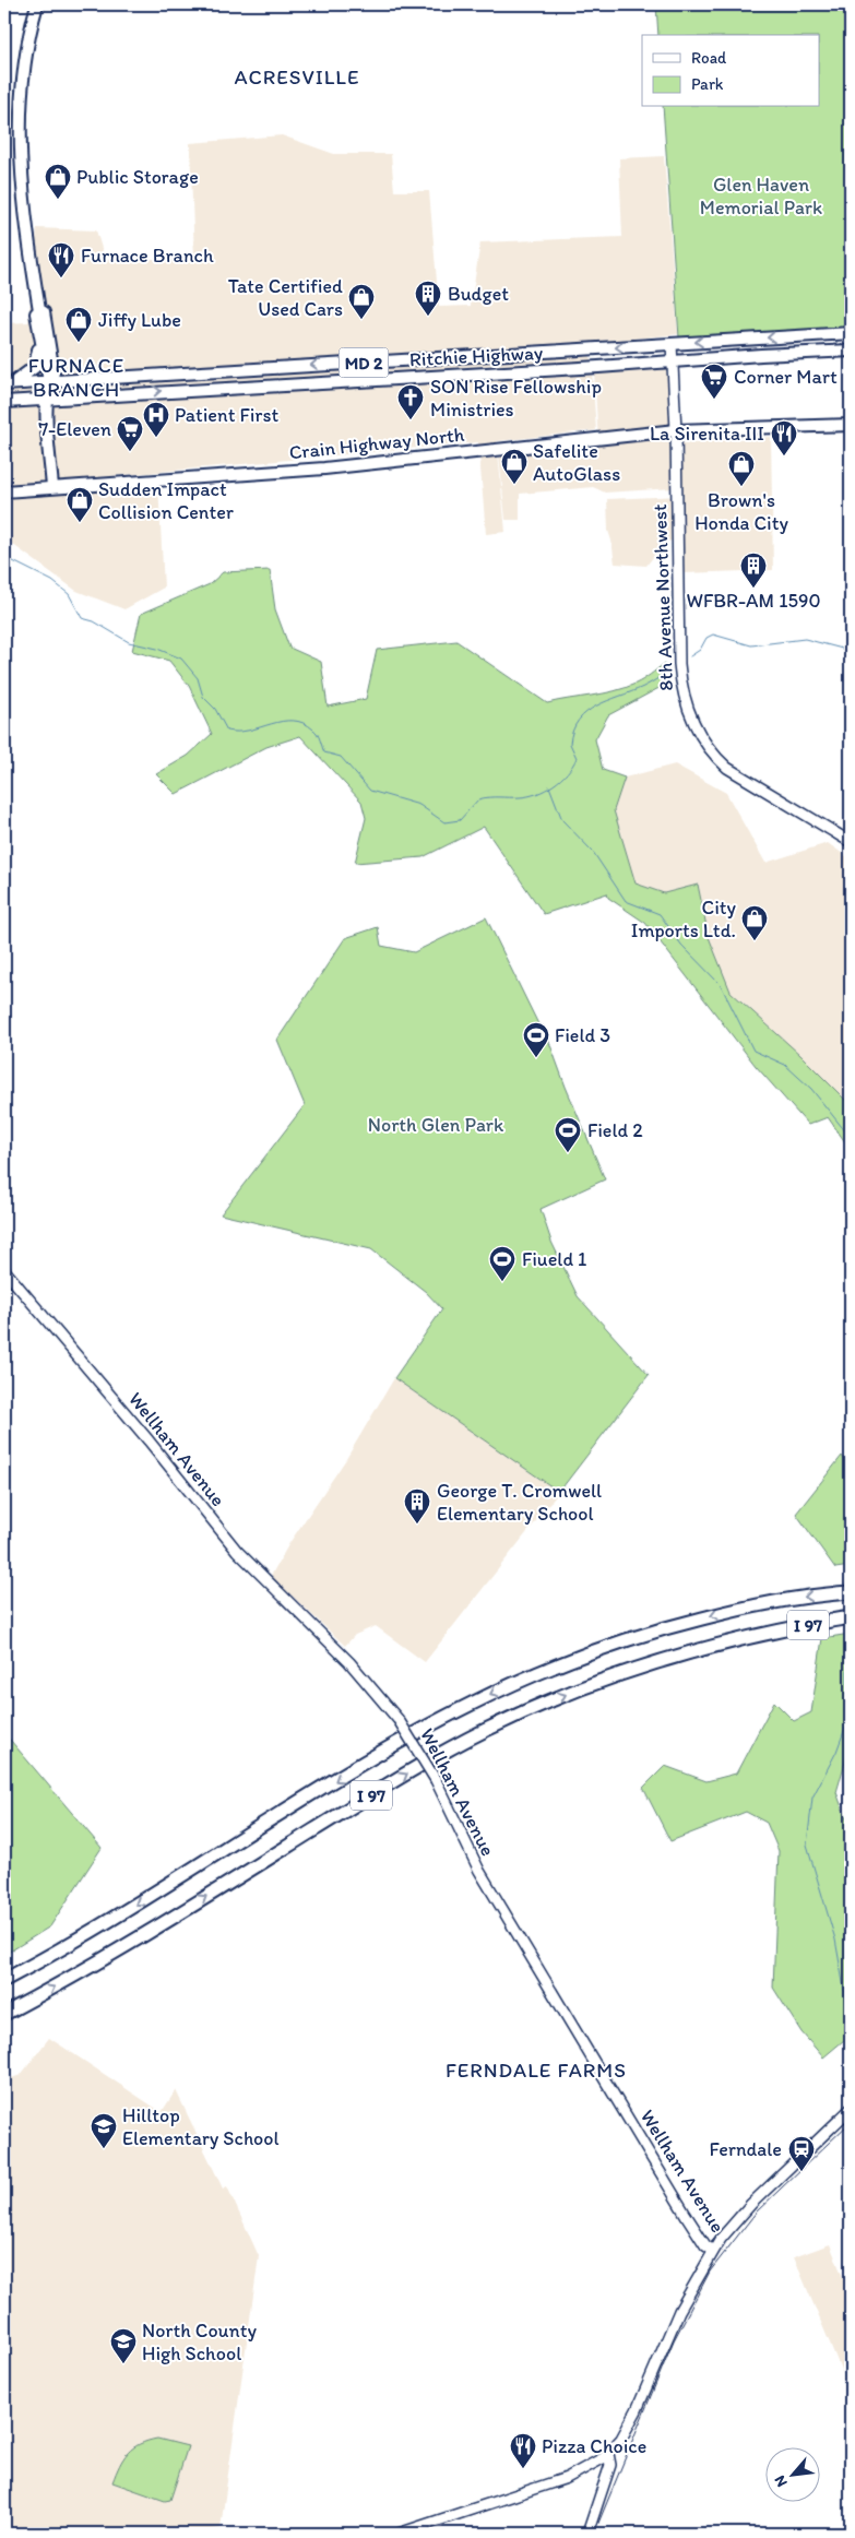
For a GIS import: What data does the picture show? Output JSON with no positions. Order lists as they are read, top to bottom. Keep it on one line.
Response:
{"streets":{"highway":["I 97"],"main road":["Ritchie Highway","MD 2","Crain Highway North"],"street":["8th Avenue Northwest","Wellham Avenue"]},"crossings":[["Ritchie Highway","8th Avenue Northwest"],["Crain Highway North","8th Avenue Northwest"]],"districts":["ACRESVILLE","FURNACE BRANCH","FERNDALE FARMS"],"parks":["Glen Haven Memorial Park","North Glen Park"],"places":{"shop":["Public Storage","Tate Certified Used Cars","Jiffy Lube","Safelite AutoGlass","Brown's Honda City","Sudden Impact Collision Center","City Imports Ltd."],"restaurant":["Furnace Branch","La Sirenita III","Pizza Choice"],"building":["Budget","WFBR-AM 1590","George T. Cromwell Elementary School"],"supermarket":["Corner Mart","7-Eleven"],"church":["SON Rise Fellowship Ministries"],"hospital":["Patient First"],"sports":["Field 3","Field 2","Fiueld 1"],"school or university":["Hilltop Elementary School","North County High School"],"station":["Ferndale"]},"legend":["Road","Park"],"north":"bottom left"}
